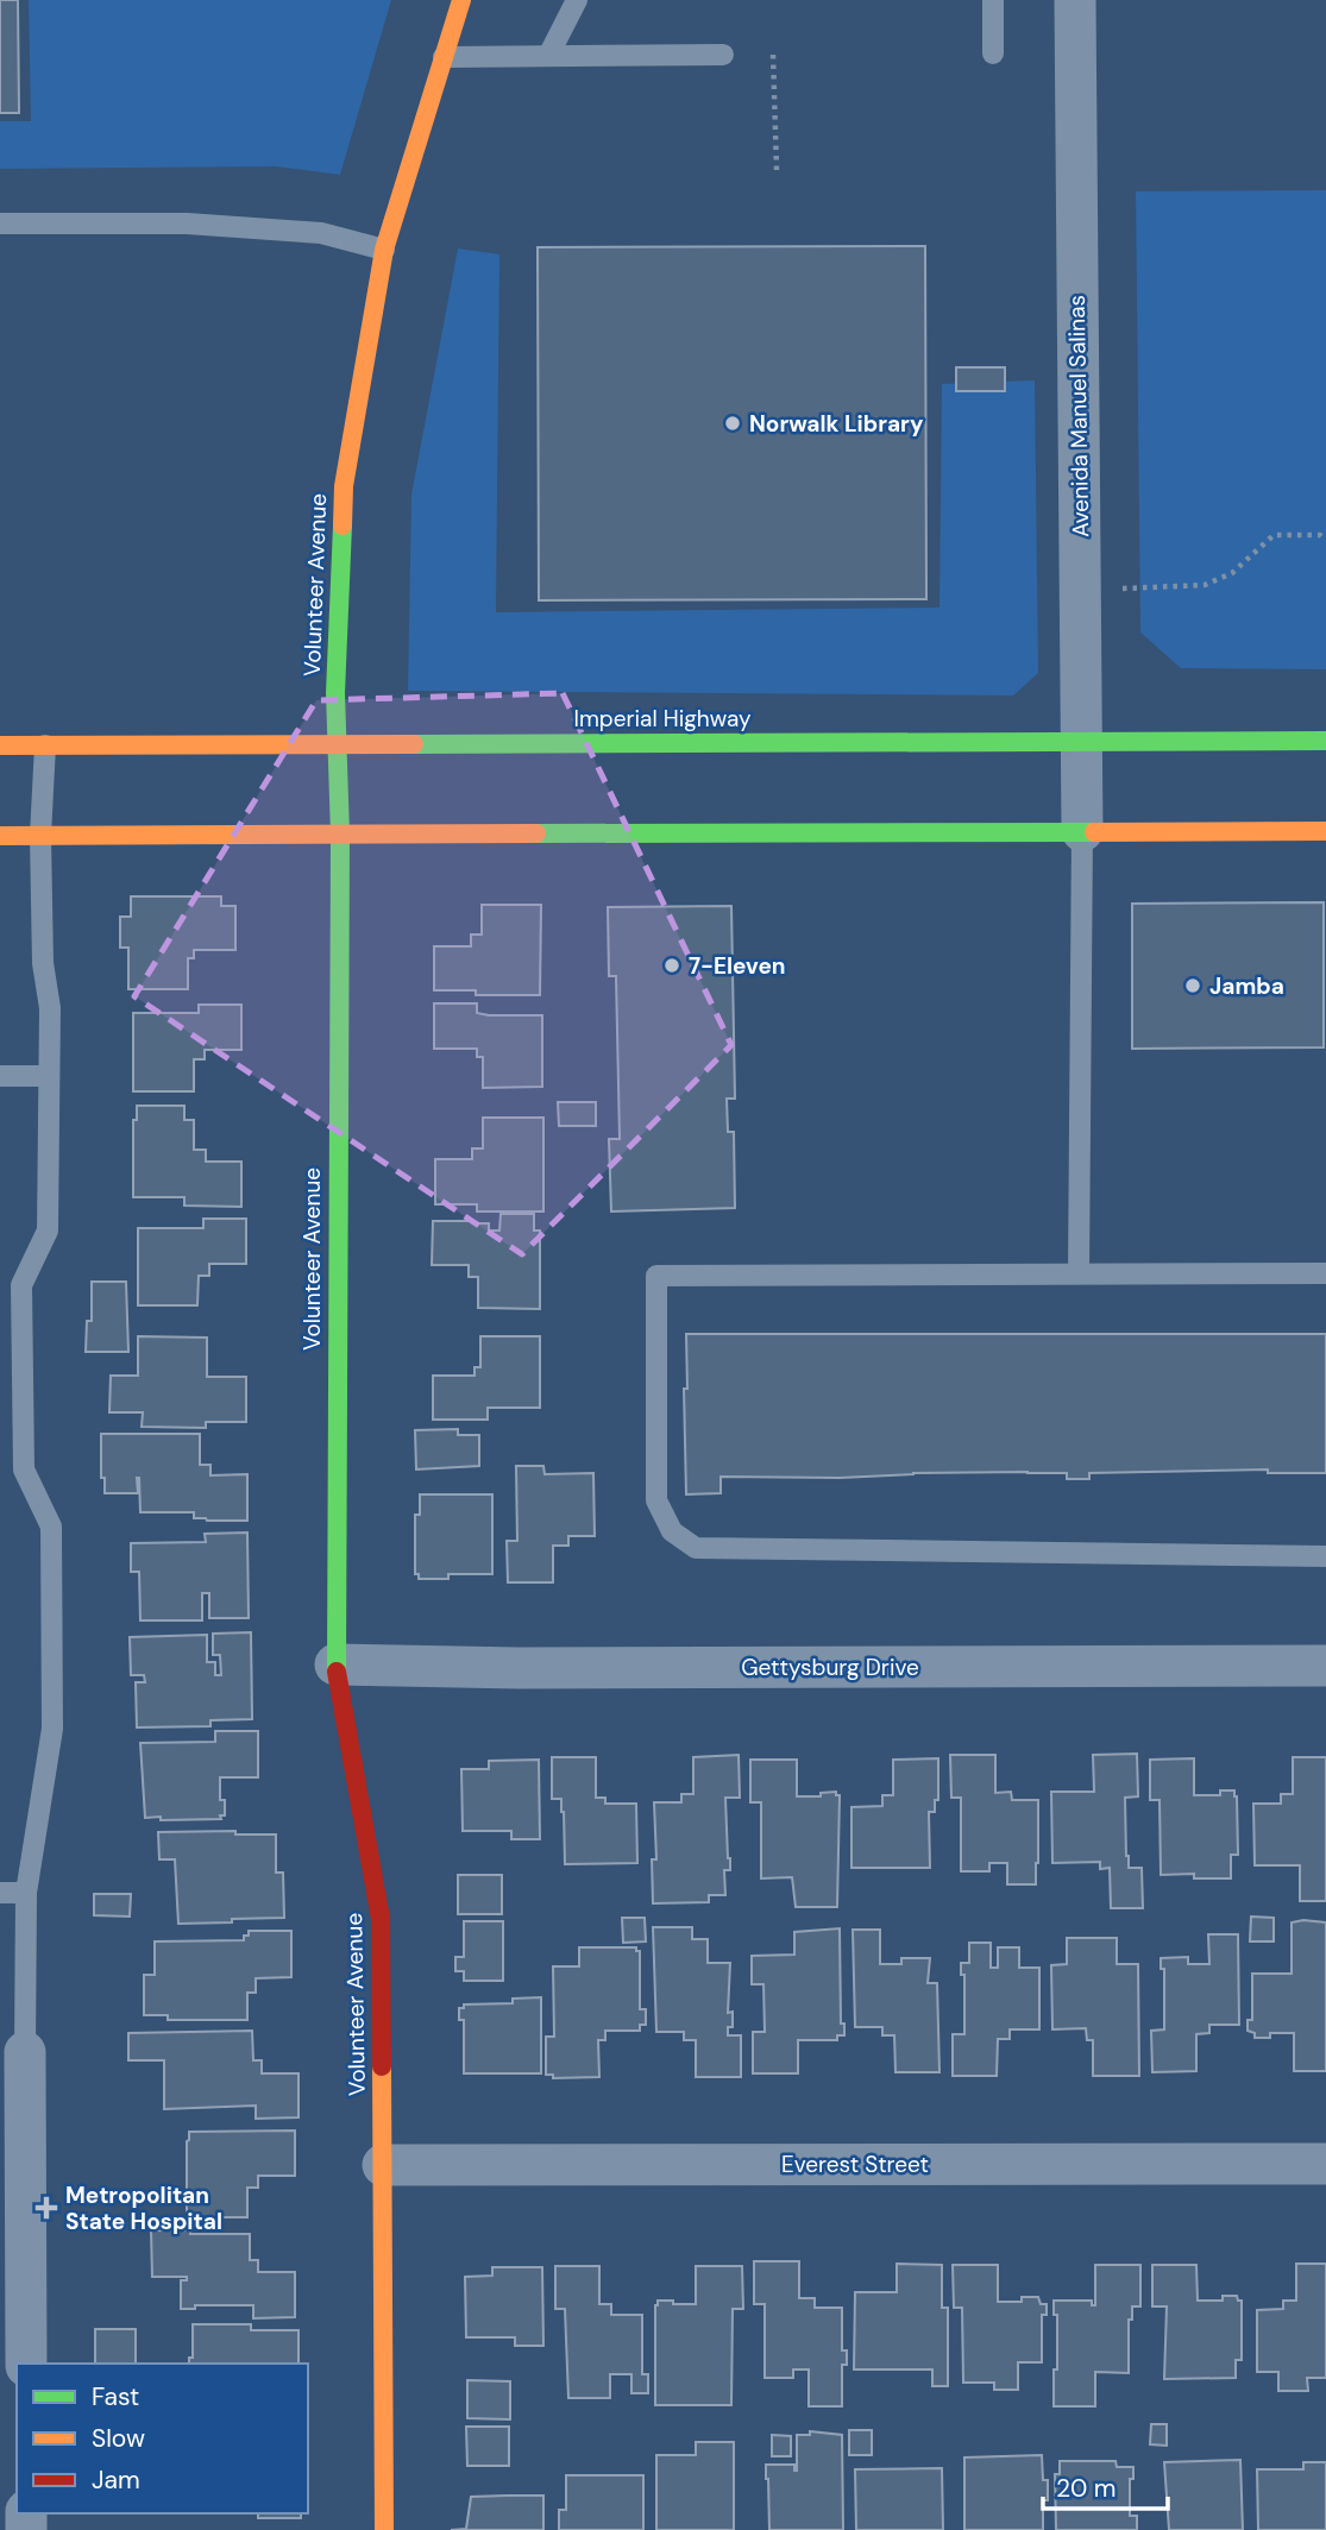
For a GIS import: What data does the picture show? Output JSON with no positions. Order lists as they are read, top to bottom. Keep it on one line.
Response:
{"streets":{"main road":["Volunteer Avenue","Imperial Highway"],"street":["Avenida Manuel Salinas","Gettysburg Drive","Everest Street"]},"crossings":[["Avenida Manuel Salinas","Imperial Highway"],["Volunteer Avenue","Imperial Highway"],["Volunteer Avenue","Gettysburg Drive"],["Volunteer Avenue","Everest Street"]],"places":{"other":["Norwalk Library","7-Eleven","Jamba"],"health":["Metropolitan State Hospital"]},"legend":["Fast","Slow","Jam"],"scale_bar":"20 m"}
